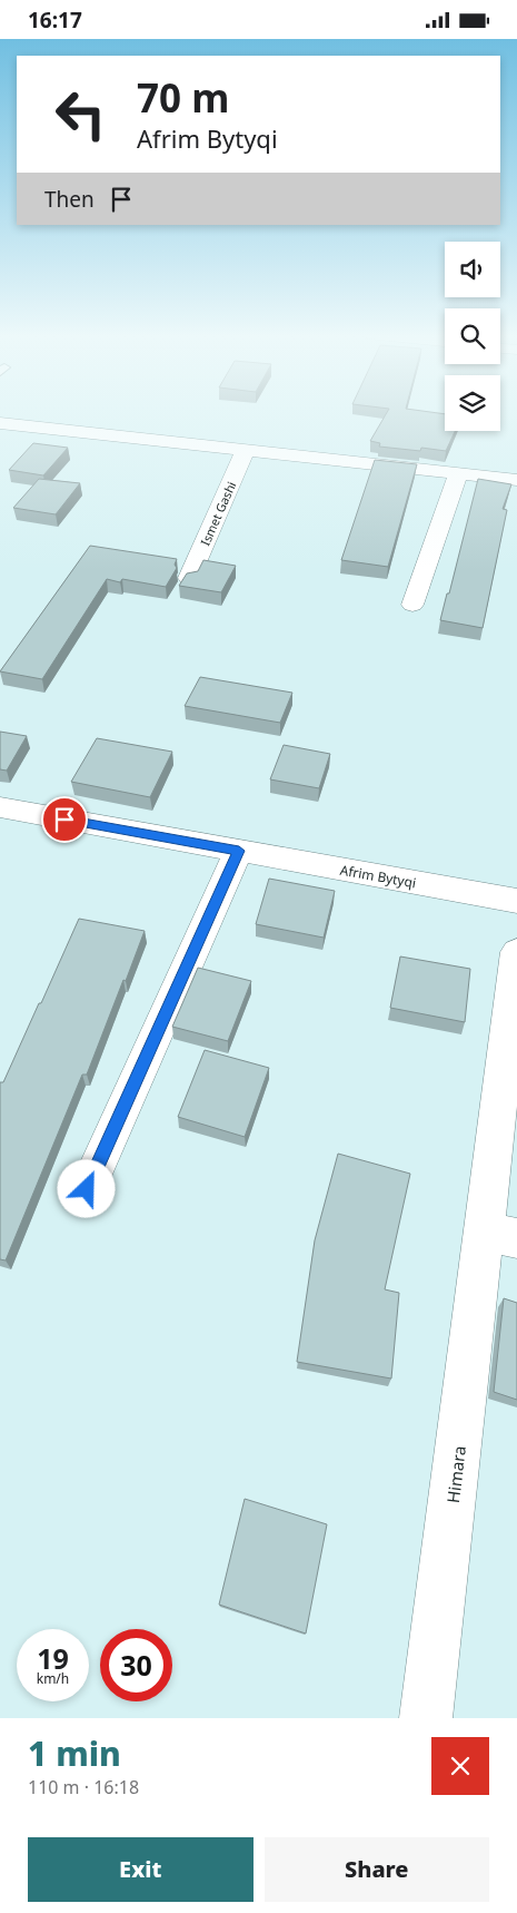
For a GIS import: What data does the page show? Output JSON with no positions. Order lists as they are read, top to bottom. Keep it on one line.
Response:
{"streets":{"street":["Ismet Gashi","Afrim Bytyqi","Himara"]},"page":{"status":"16:17","turn":["70 m","Afrim Bytyqi"],"then":"Then","speed":"19 km/h","limit":"30","heading":["1 min","110 m · 16:18"],"buttons":["Exit","Share"]}}
